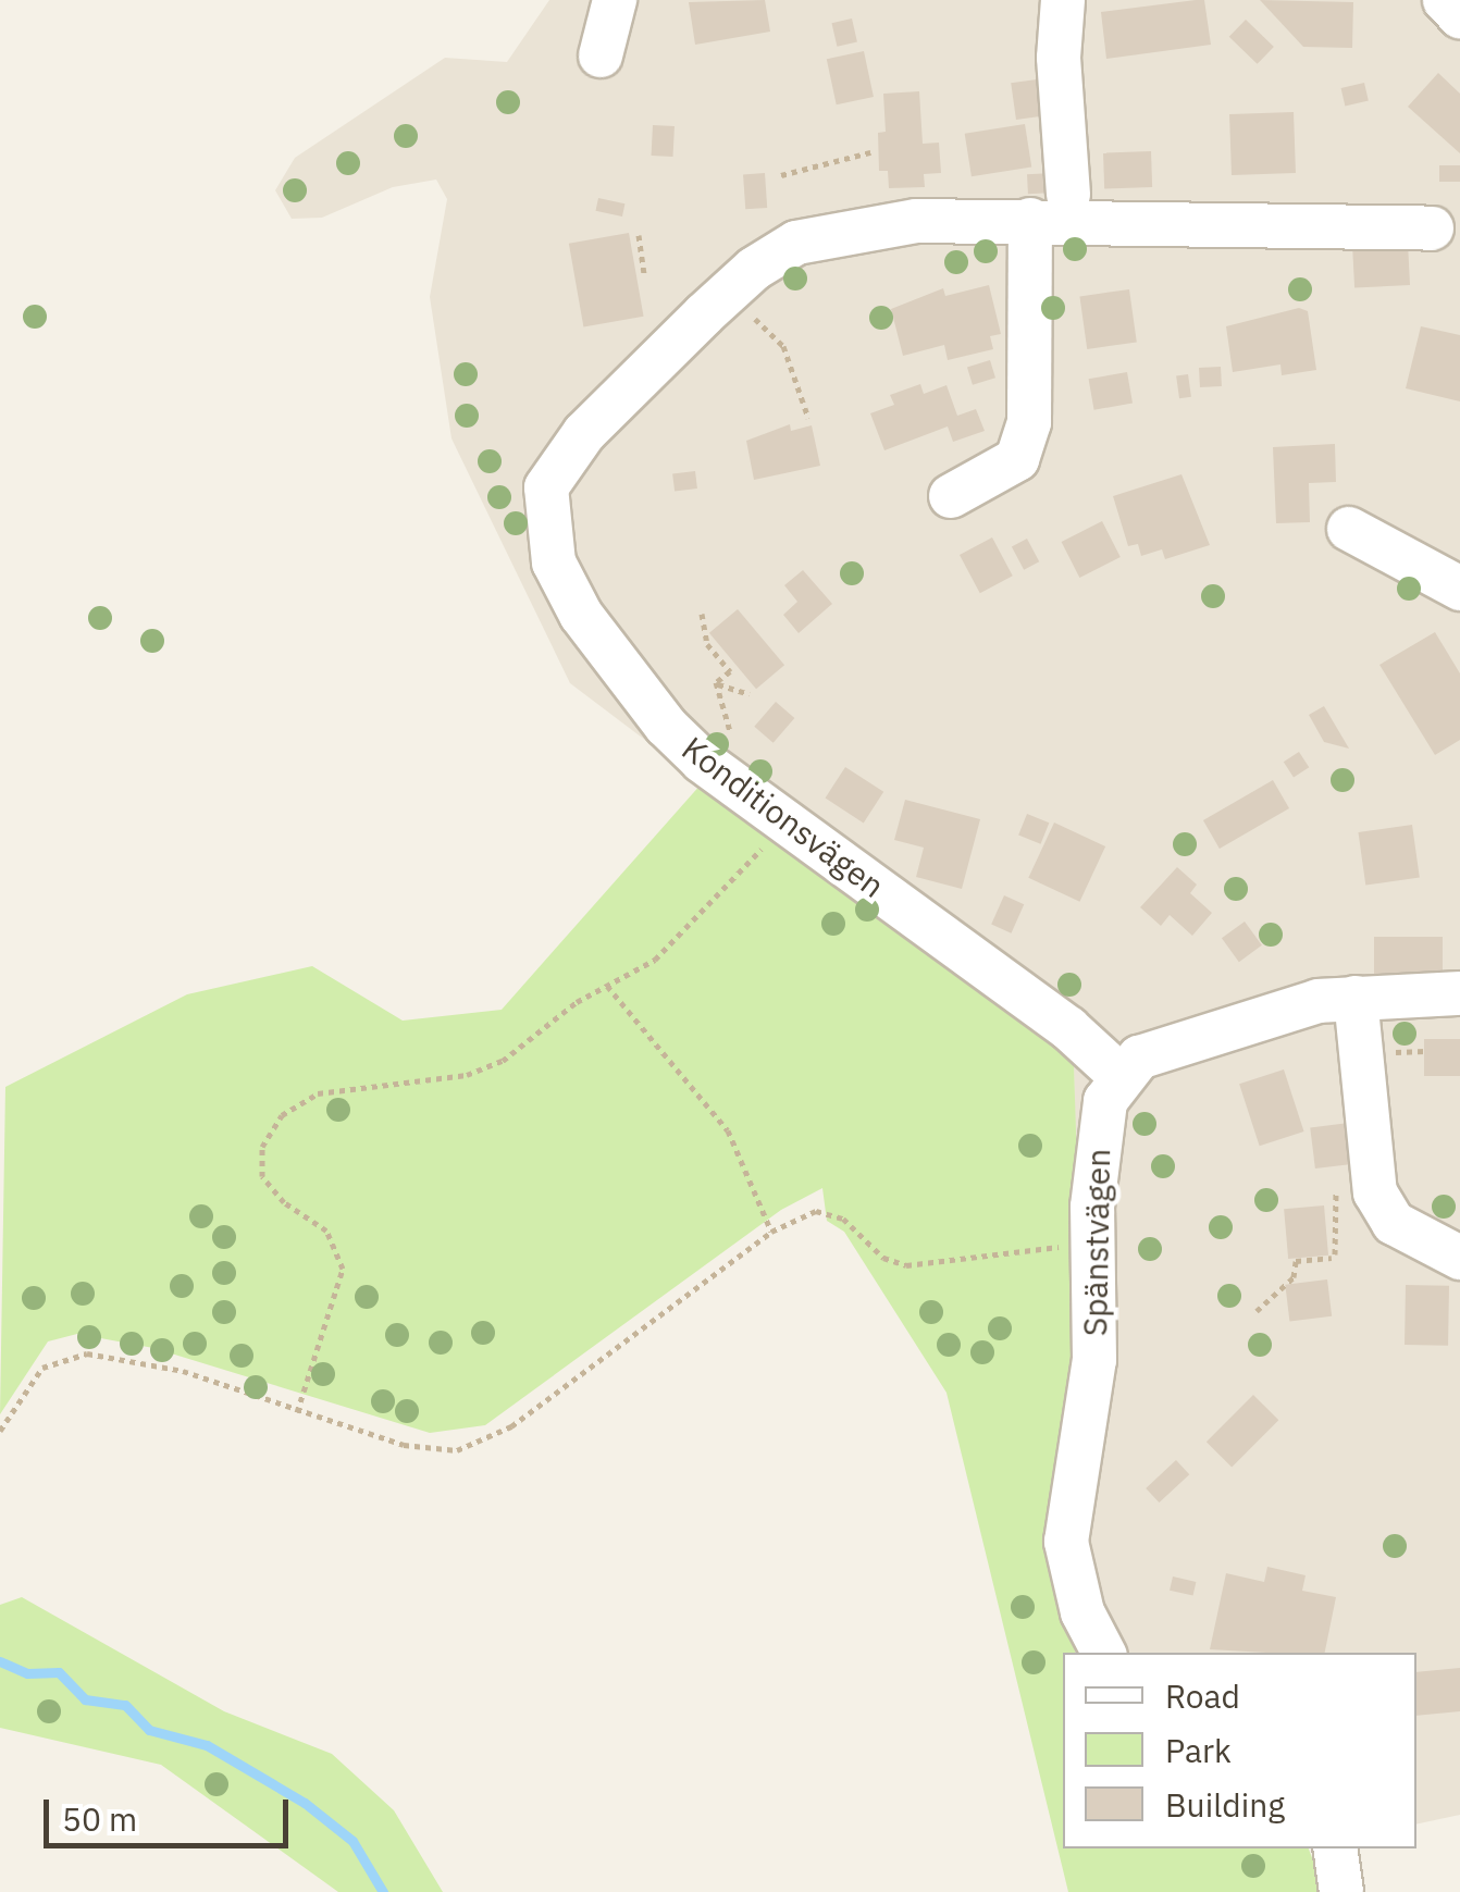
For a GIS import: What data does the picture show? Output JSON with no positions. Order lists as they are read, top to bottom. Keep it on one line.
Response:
{"streets":{"street":["Konditionsvägen","Spänstvägen"]},"crossings":[["Konditionsvägen","Spänstvägen"]],"legend":["Road","Park","Building"],"scale_bar":"50 m"}
